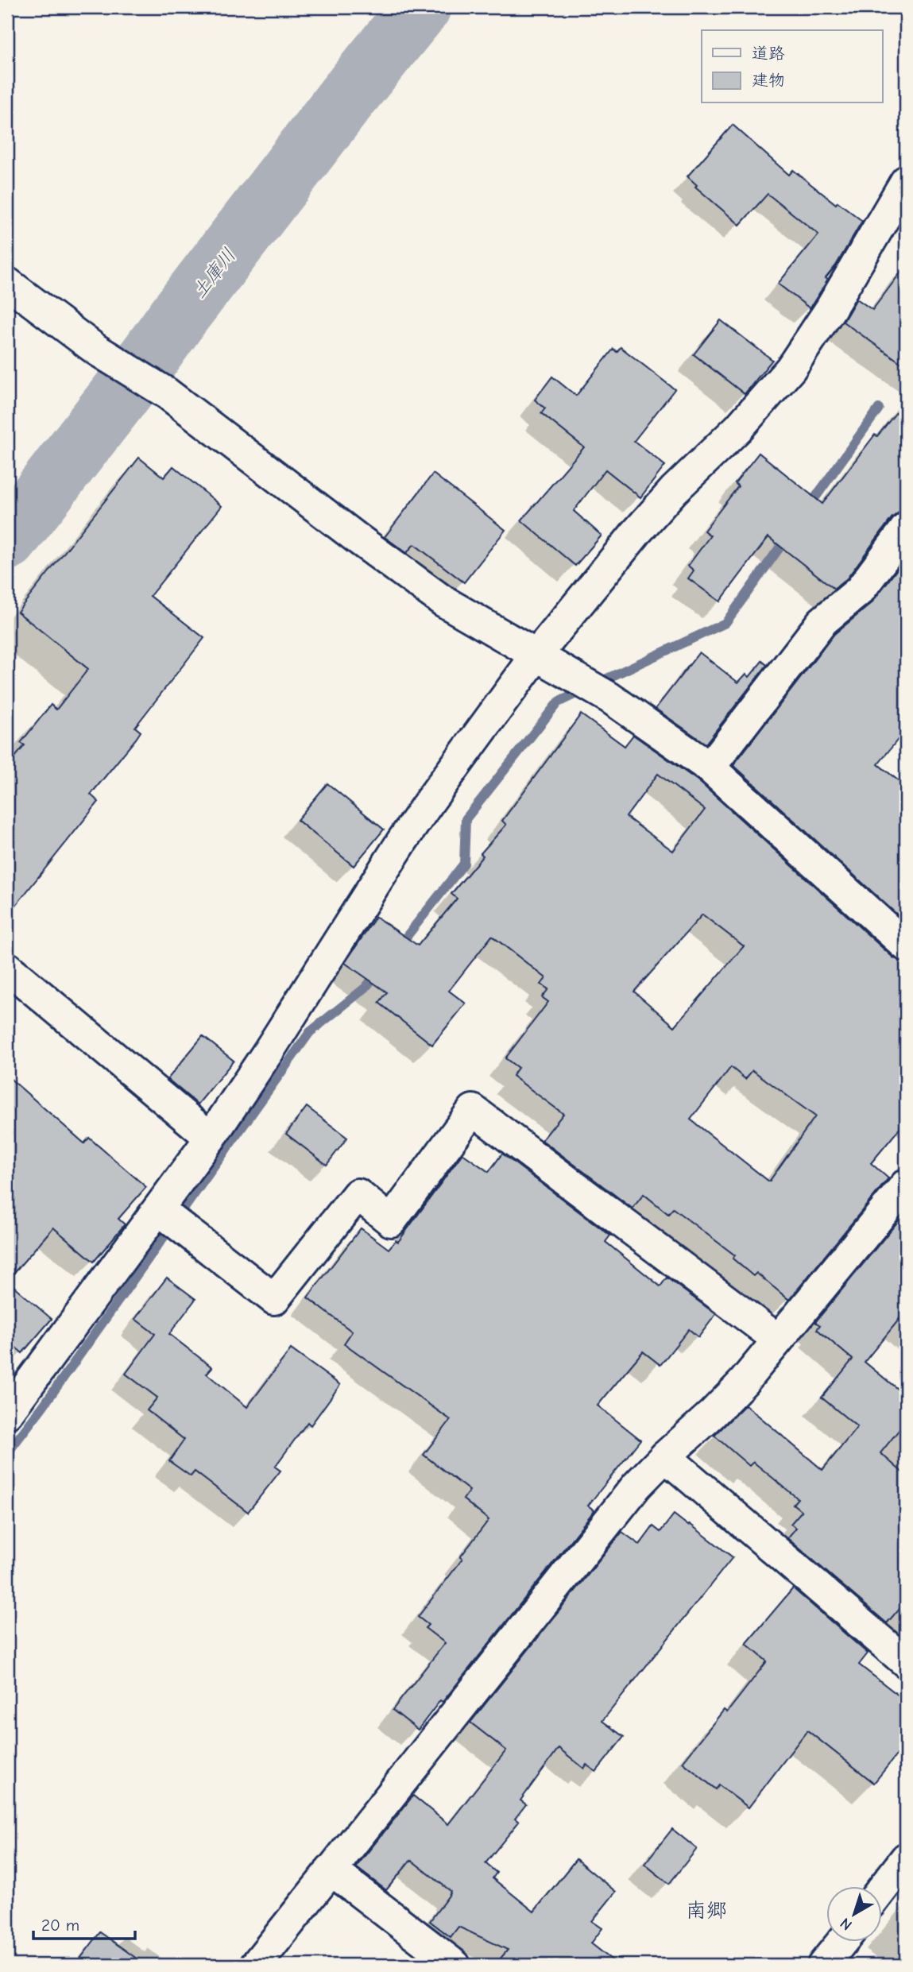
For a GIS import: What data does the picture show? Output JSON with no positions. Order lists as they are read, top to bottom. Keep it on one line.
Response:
{"districts":["南郷"],"water":["土庫川"],"legend":["道路","建物"],"scale_bar":"20 m","north":"bottom left"}
